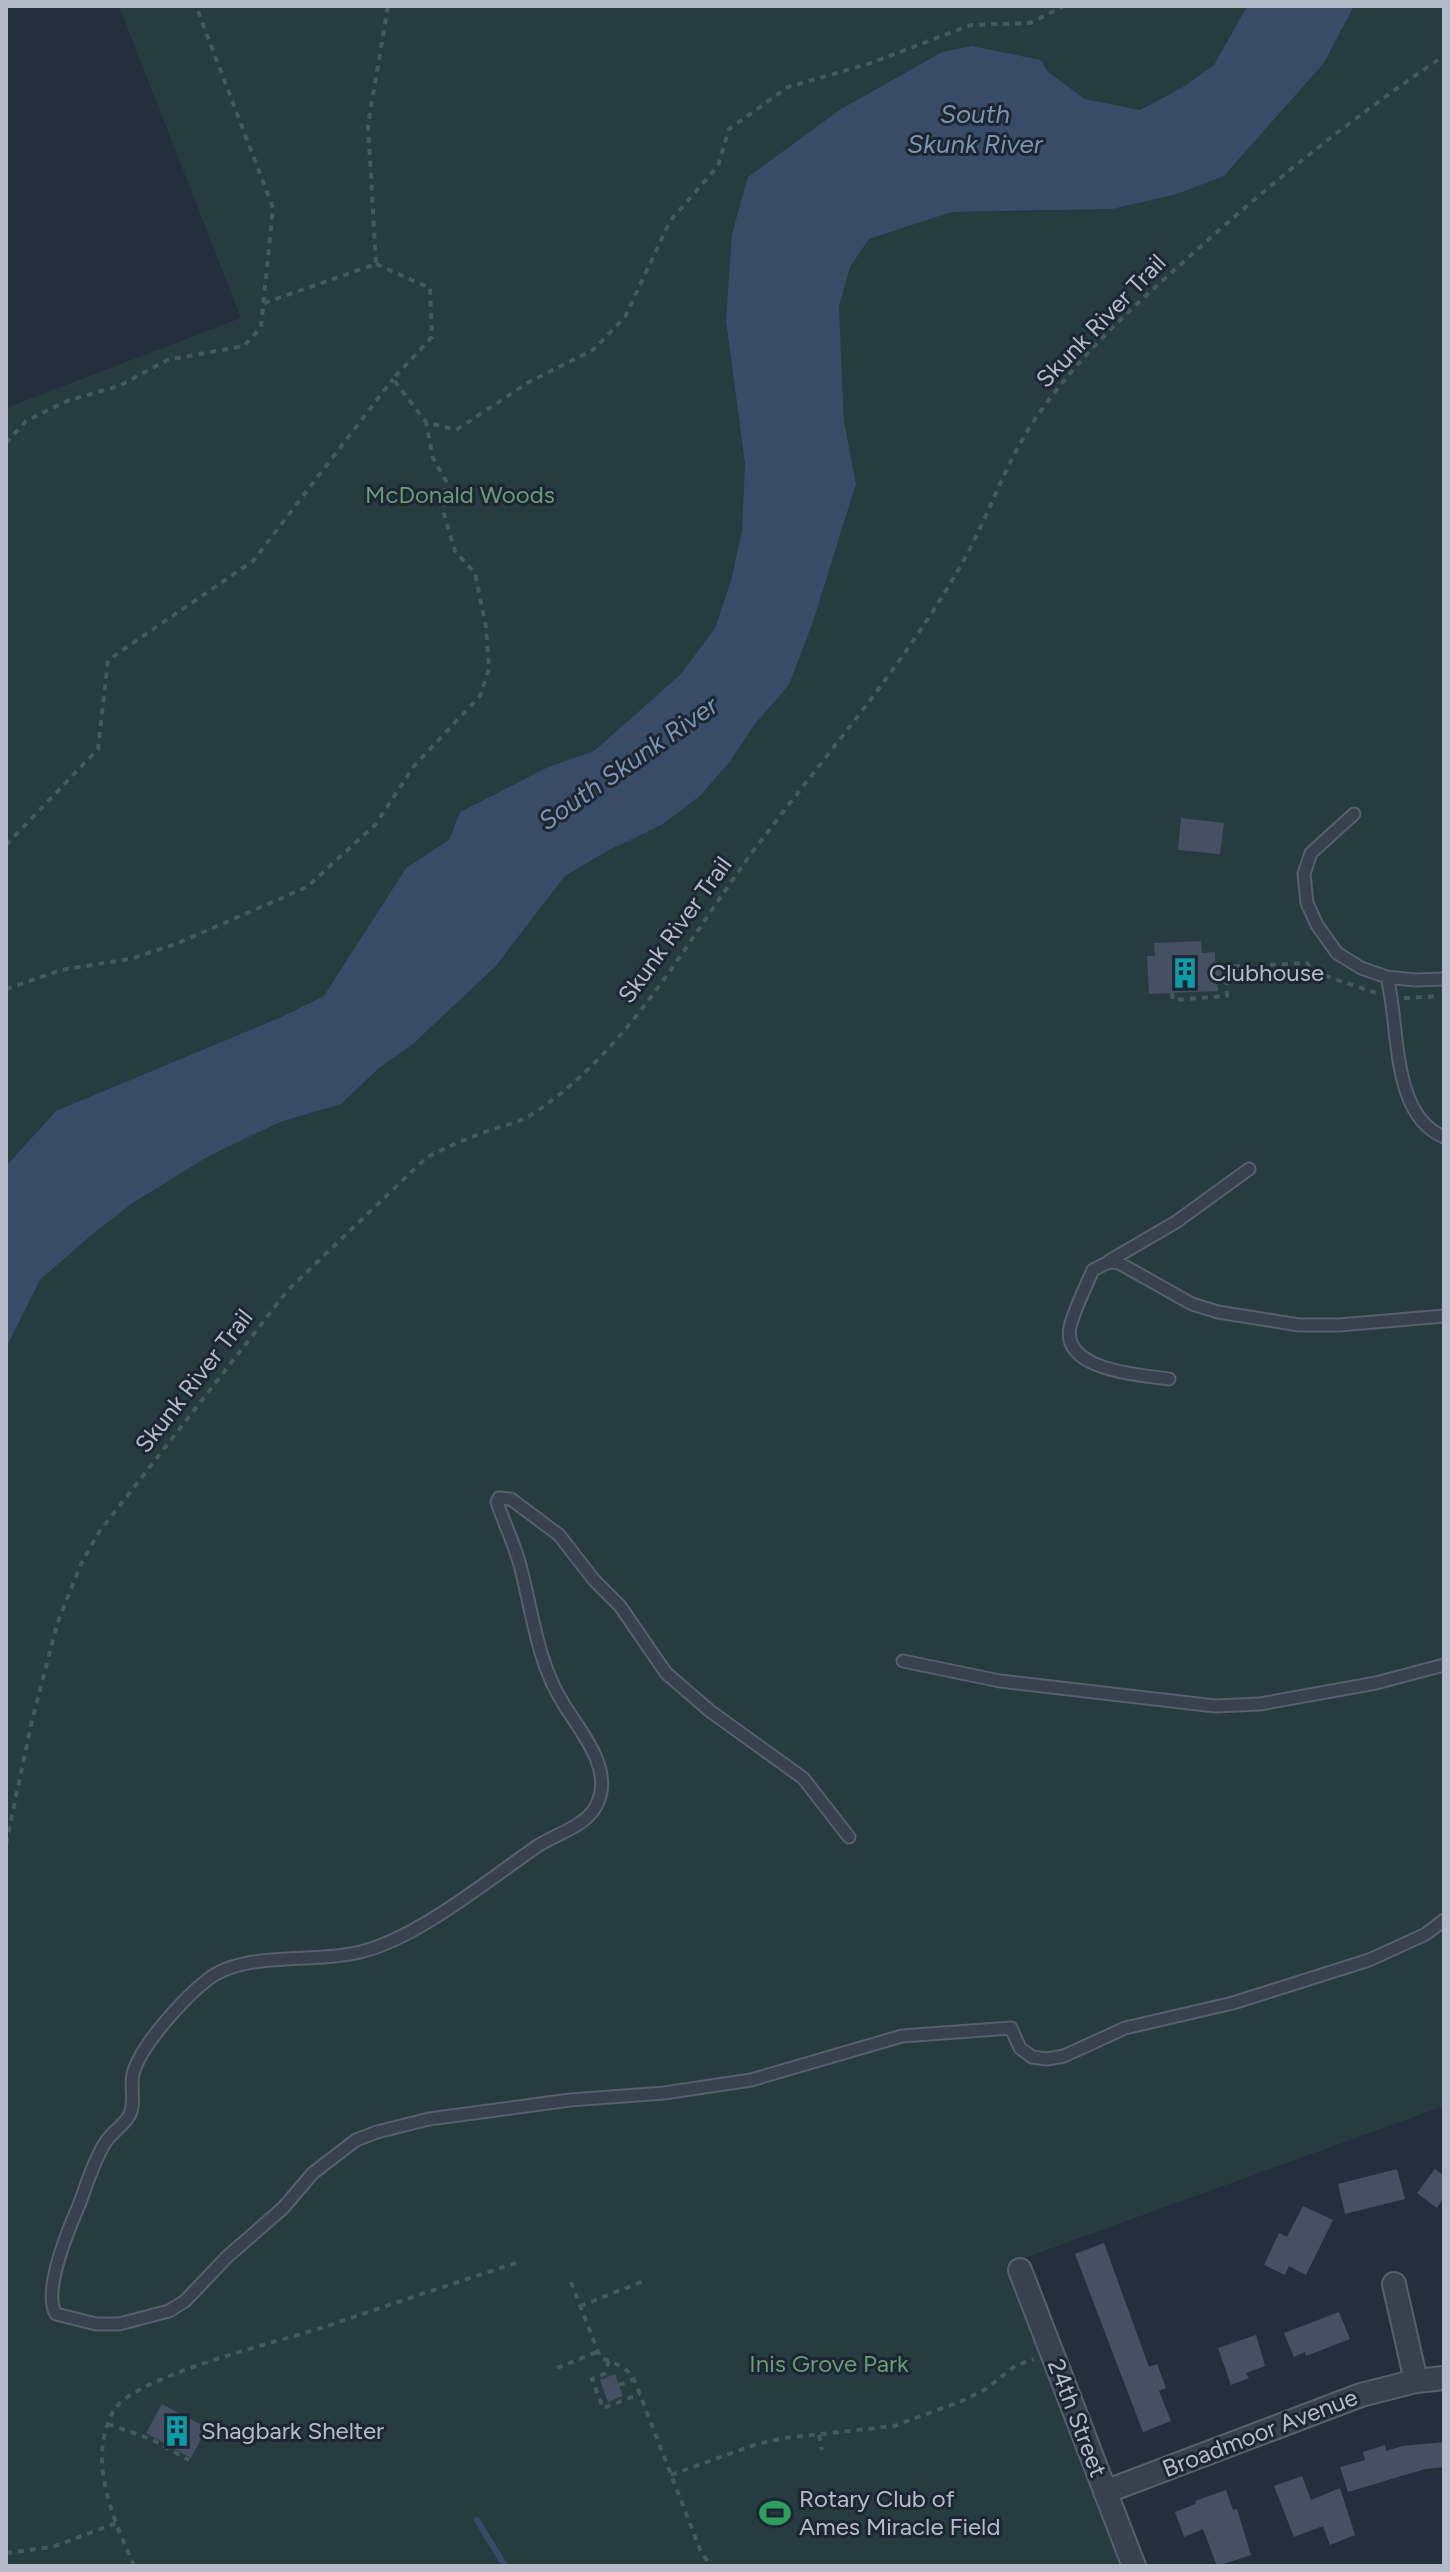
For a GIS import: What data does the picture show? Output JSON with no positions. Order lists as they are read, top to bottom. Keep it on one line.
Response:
{"streets":{"street":["24th Street","Broadmoor Avenue"],"path":["Skunk River Trail"]},"crossings":[["24th Street","Broadmoor Avenue"]],"water":["South Skunk River"],"parks":["McDonald Woods","Inis Grove Park"],"places":{"building":["Clubhouse","Shagbark Shelter"],"sports":["Rotary Club of Ames Miracle Field"]}}
